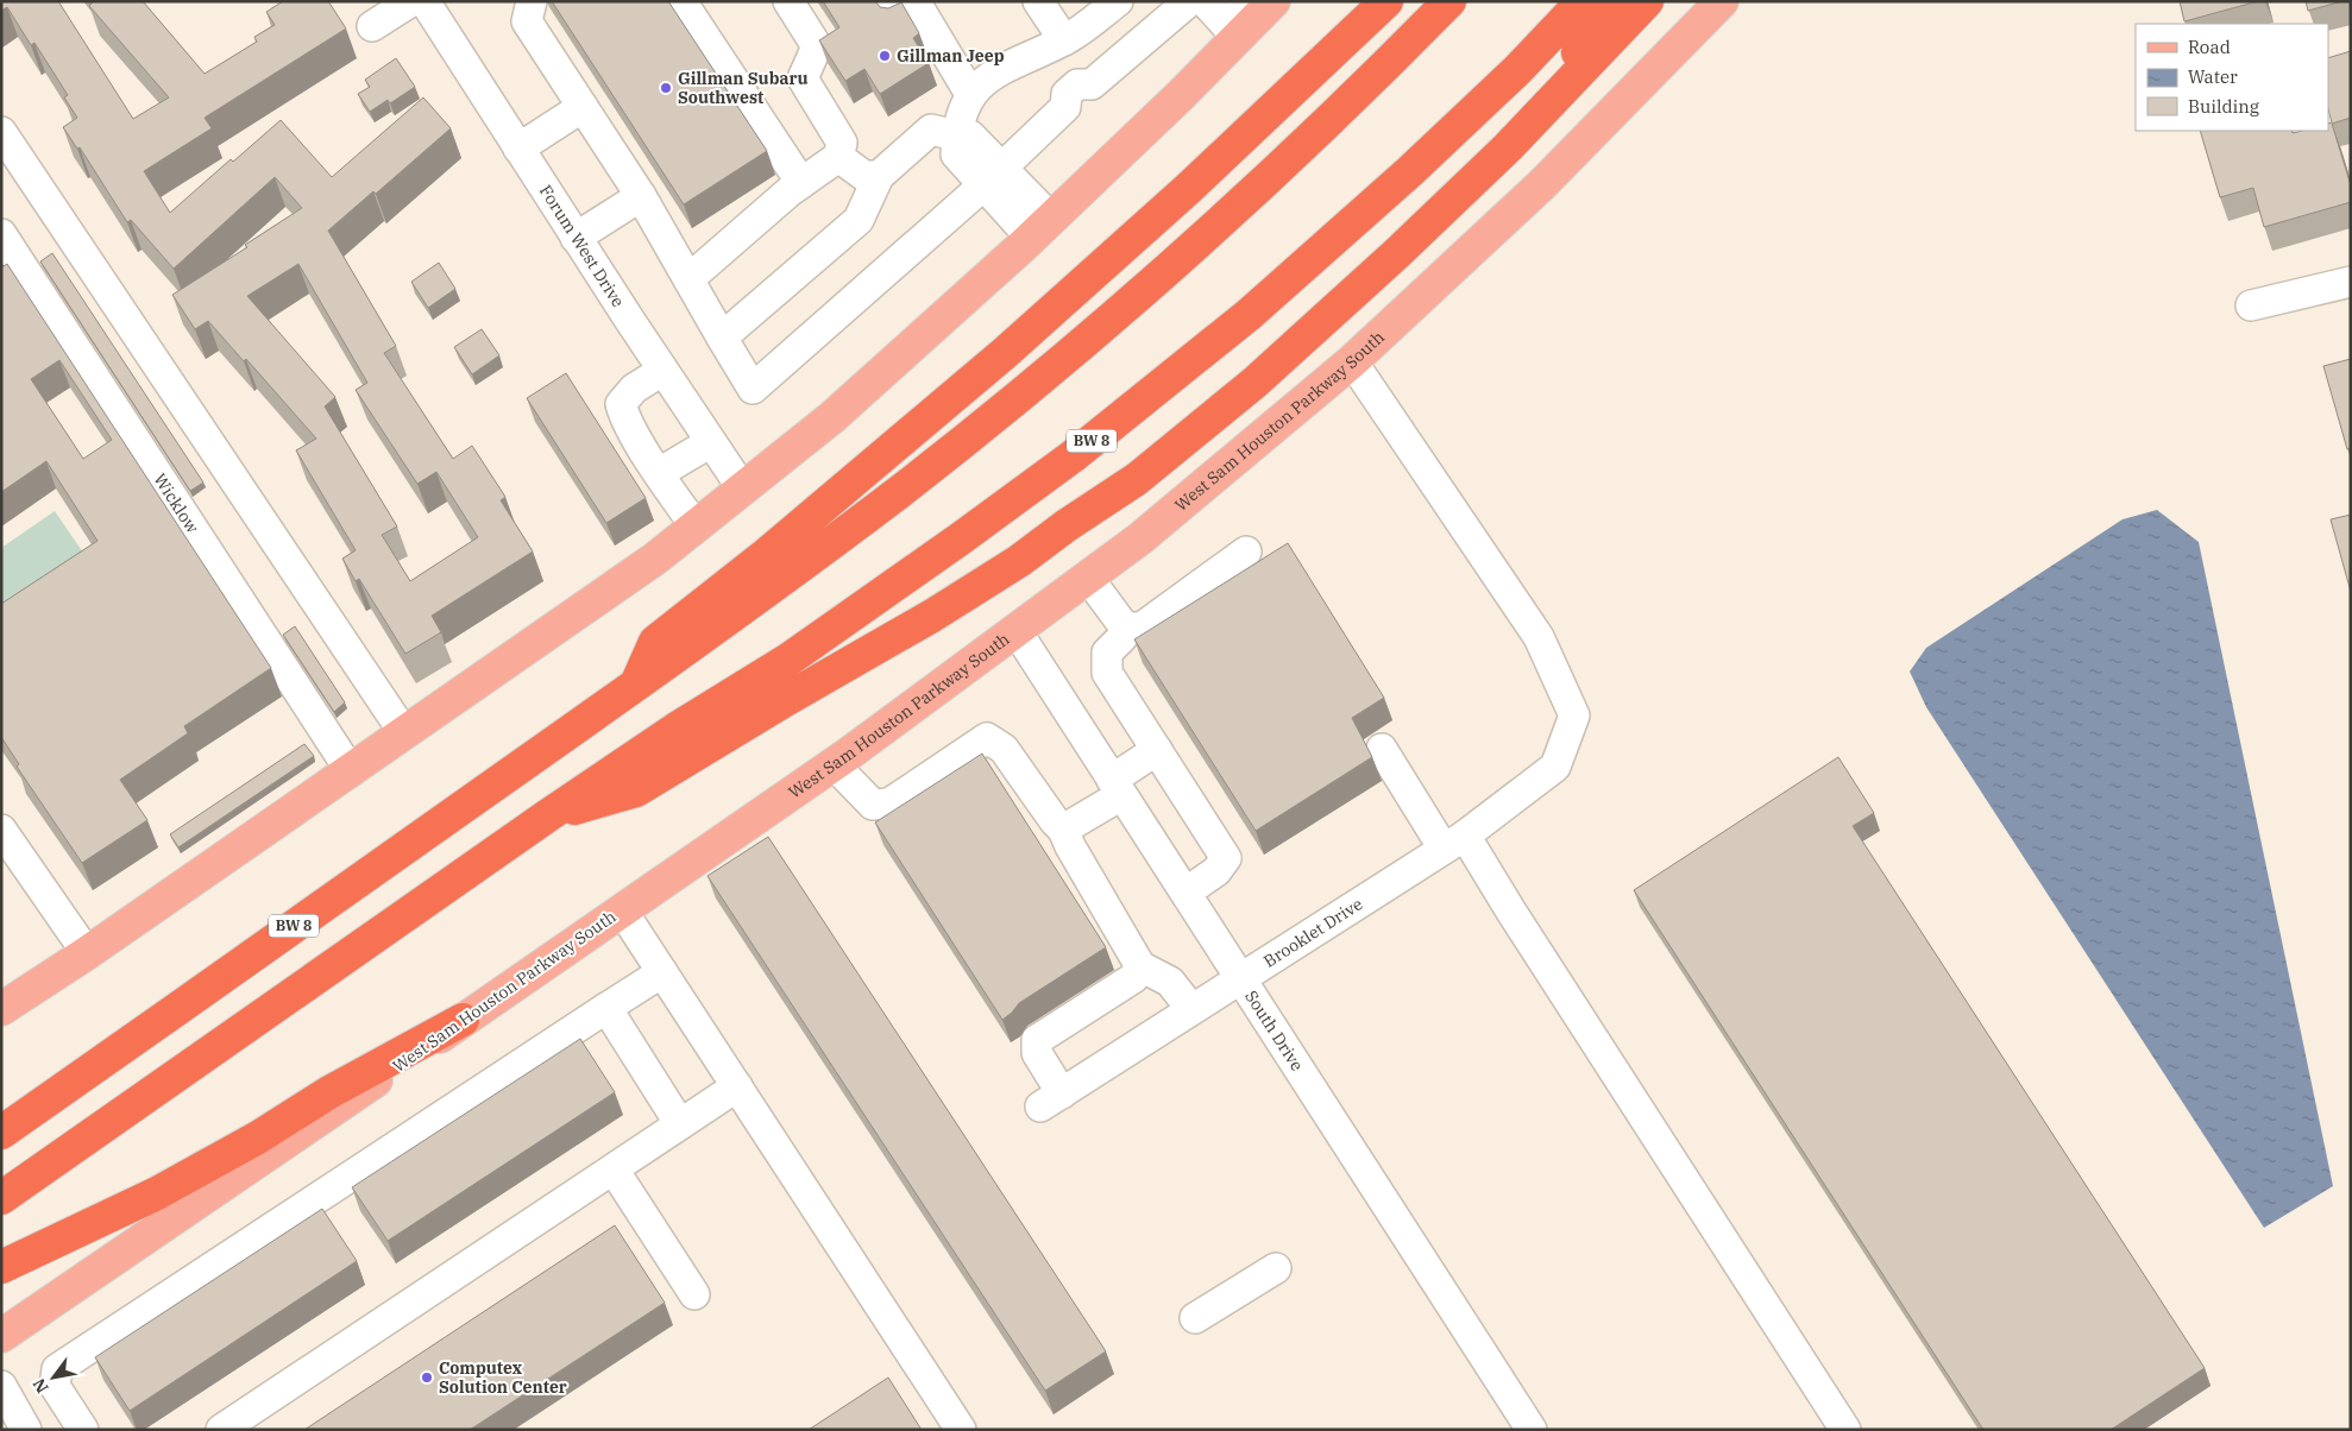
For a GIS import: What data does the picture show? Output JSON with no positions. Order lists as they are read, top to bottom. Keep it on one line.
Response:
{"streets":{"highway":["BW 8"],"main road":["West Sam Houston Parkway South"],"street":["Forum West Drive","Wicklow","Brooklet Drive","South Drive"]},"crossings":[["West Sam Houston Parkway South","Brooklet Drive"],["West Sam Houston Parkway South","South Drive"],["Brooklet Drive","South Drive"]],"places":["Gillman Jeep","Gillman Subaru Southwest","Computex Solution Center"],"legend":["Road","Water","Building"],"north":"bottom left"}
